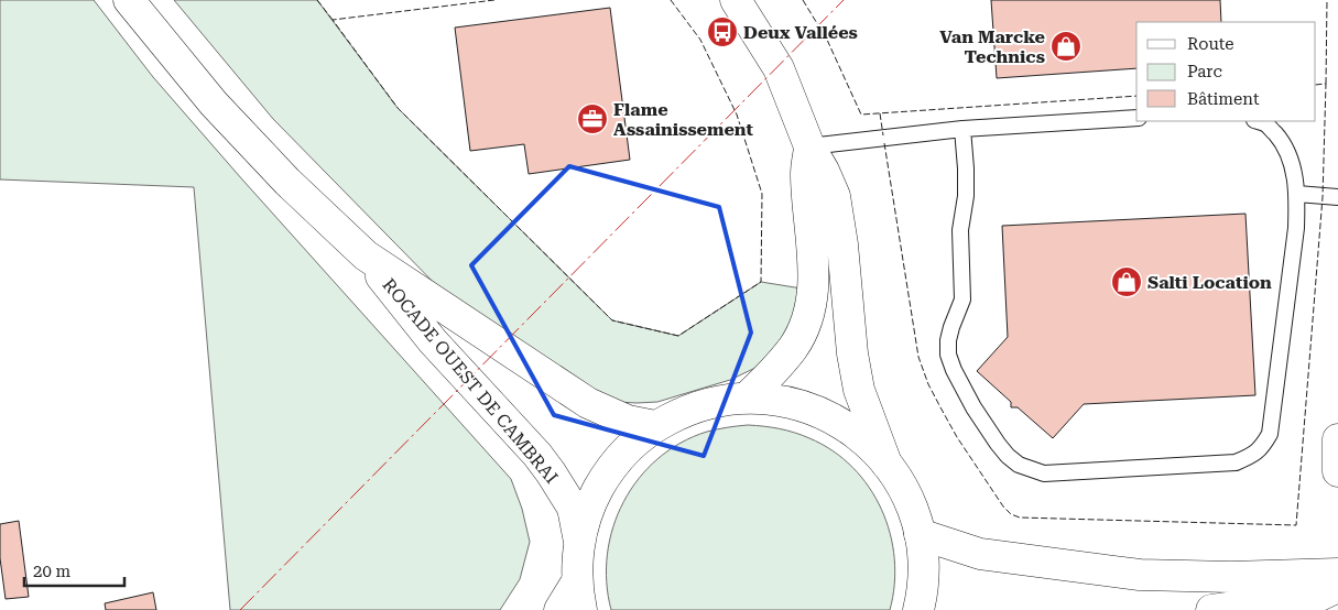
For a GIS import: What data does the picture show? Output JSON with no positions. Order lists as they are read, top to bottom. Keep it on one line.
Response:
{"streets":{"main road":["ROCADE OUEST DE CAMBRAI"]},"places":{"bus stop":["Deux Vallées"],"shop":["Van Marcke Technics","Salti Location"],"office":["Flame Assainissement"]},"legend":["Route","Parc","Bâtiment"],"scale_bar":"20 m"}
